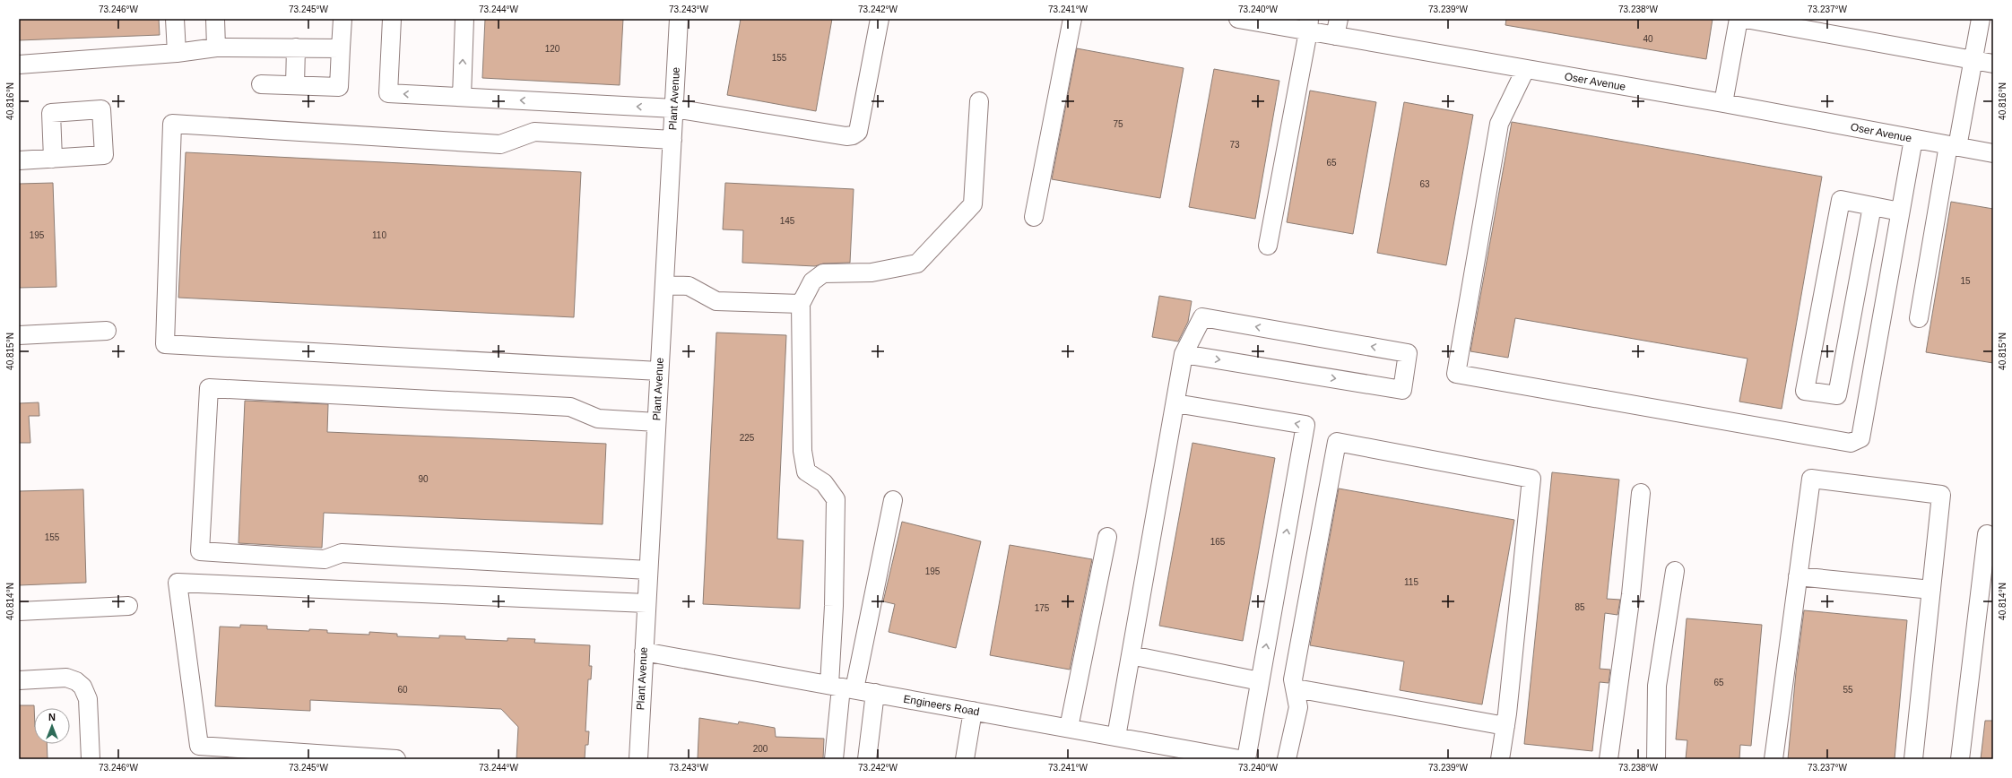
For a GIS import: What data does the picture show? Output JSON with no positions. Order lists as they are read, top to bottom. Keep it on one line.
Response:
{"streets":{"street":["Oser Avenue","Plant Avenue","Engineers Road"]},"crossings":[["Plant Avenue","Engineers Road"]],"house_numbers":["40","120","155","75","73","65","63","145","195","110","15","225","90","155","165","195","115","85","175","65","60","55","200"],"north":"top","coordinates":["73.246°W","73.245°W","73.244°W","73.243°W","73.242°W","73.241°W","73.240°W","73.239°W","73.238°W","73.237°W","40.816°N","40.815°N","40.814°N"]}
